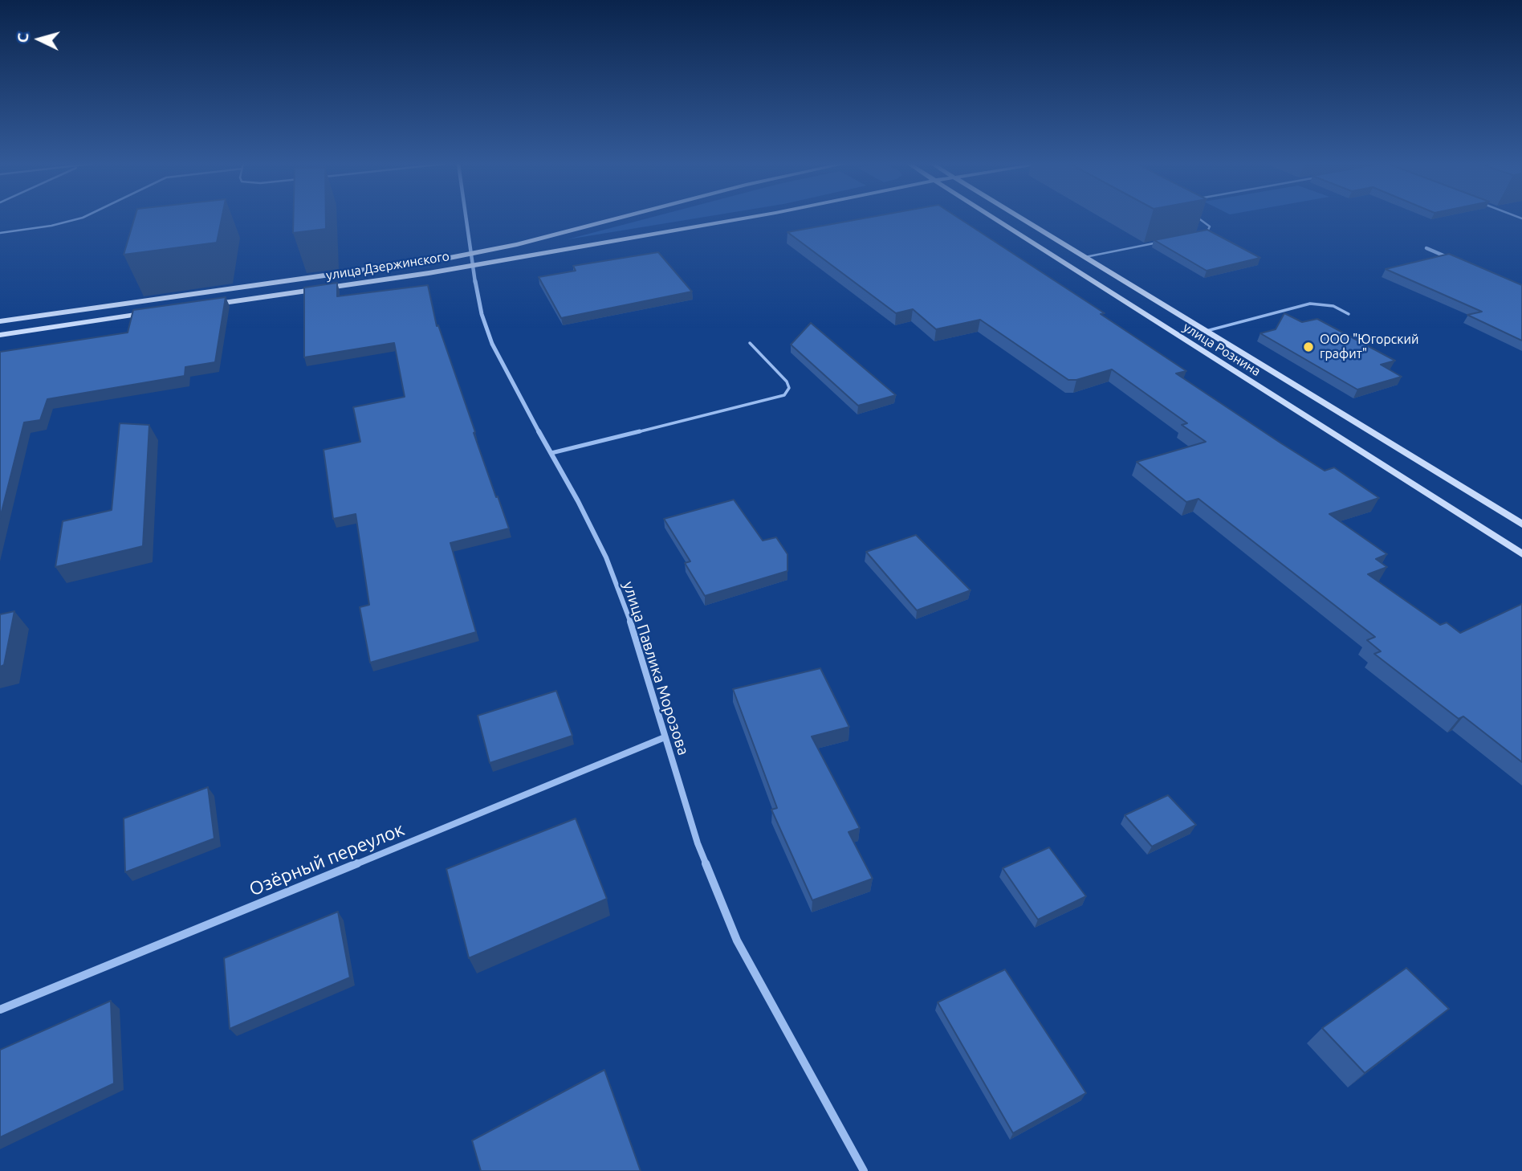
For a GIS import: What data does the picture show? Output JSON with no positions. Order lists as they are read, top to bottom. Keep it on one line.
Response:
{"streets":{"street":["улица Дзержинского","улица Рознина","улица Павлика Морозова","Озёрный переулок"]},"crossings":[["улица Дзержинского","улица Павлика Морозова"],["улица Павлика Морозова","Озёрный переулок"]],"places":["ООО \"Югорский графит\""],"north":"left"}
